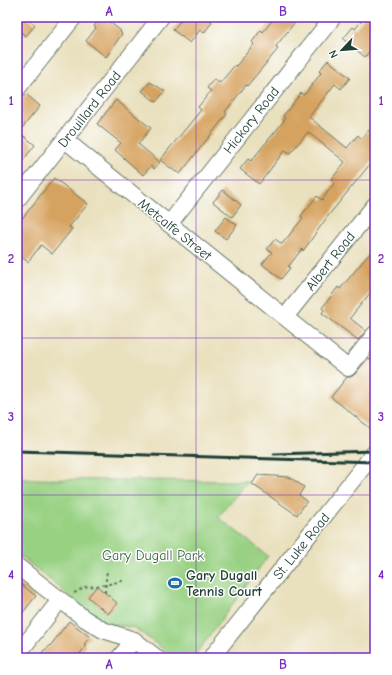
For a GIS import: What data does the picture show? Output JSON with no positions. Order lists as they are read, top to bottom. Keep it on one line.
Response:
{"streets":{"street":["Drouillard Road","Hickory Road","Metcalfe Street","Albert Road","St. Luke Road"]},"crossings":[["Drouillard Road","Metcalfe Street"],["Hickory Road","Metcalfe Street"],["Metcalfe Street","Albert Road"]],"parks":["Gary Dugall Park"],"places":{"sports":["Gary Dugall Tennis Court"]},"north":"bottom left","grid":{"columns":["A","B"],"rows":["1","2","3","4"]}}
